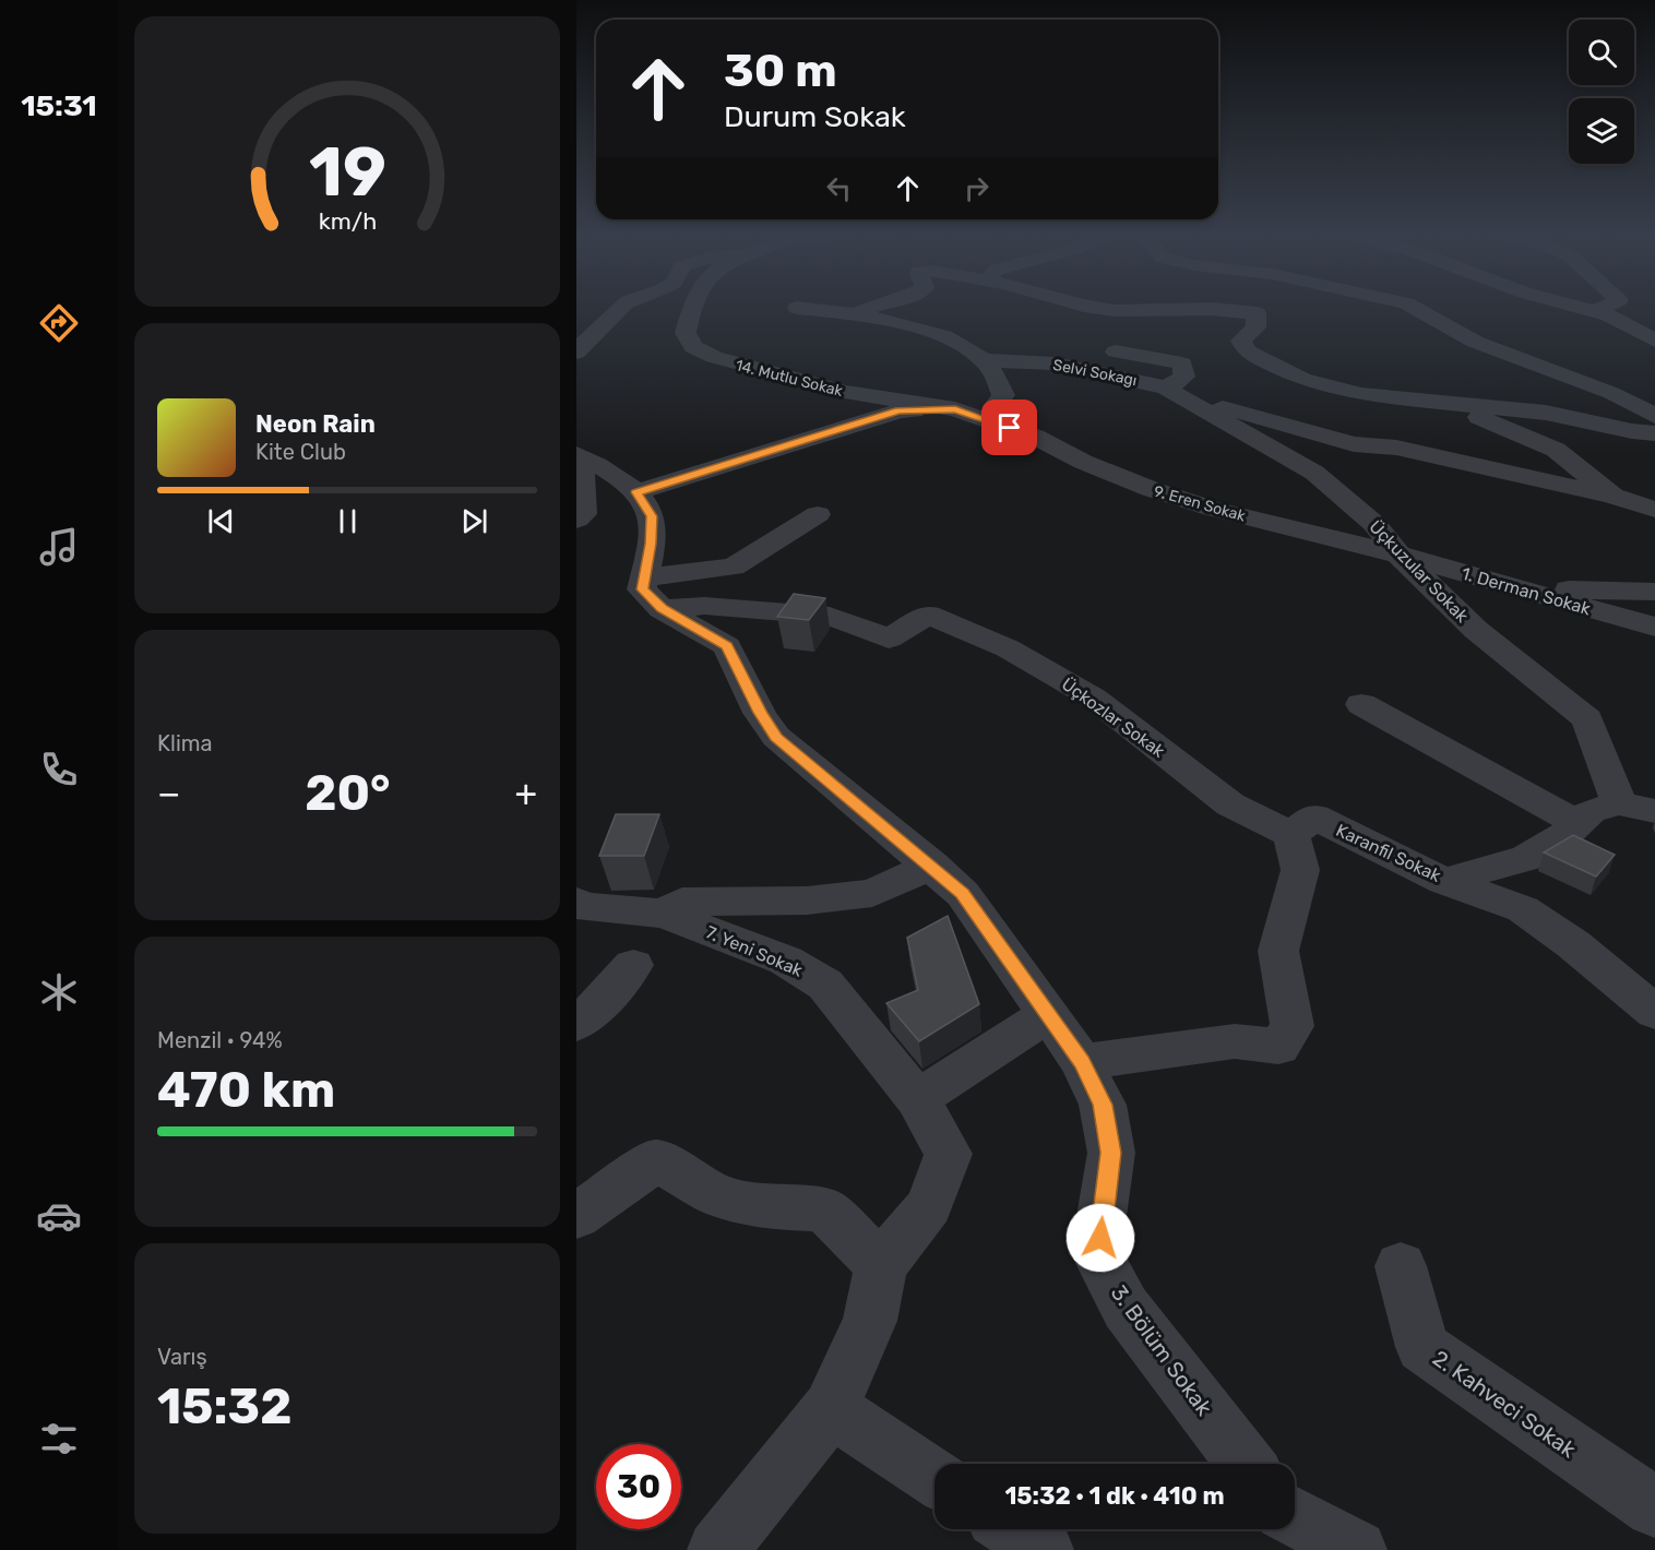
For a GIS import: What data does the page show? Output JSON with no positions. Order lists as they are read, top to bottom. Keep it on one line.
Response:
{"streets":{"street":["Selvi Sokagı","14. Mutlu Sokak","9. Eren Sokak","Üçkuzular Sokak","1. Derman Sokak","Üçkozlar Sokak","Karanfil Sokak","7. Yeni Sokak","3. Bölüm Sokak","2. Kahveci Sokak"]},"crossings":[["Selvi Sokagı","Üçkuzular Sokak"],["14. Mutlu Sokak","9. Eren Sokak"],["9. Eren Sokak","Üçkuzular Sokak"],["9. Eren Sokak","1. Derman Sokak"],["Üçkuzular Sokak","1. Derman Sokak"],["Üçkuzular Sokak","Karanfil Sokak"],["Üçkozlar Sokak","Karanfil Sokak"],["Üçkozlar Sokak","3. Bölüm Sokak"]],"page":{"tabs":"15:31","turn":["30 m","Durum Sokak"],"song":["Neon Rain","Kite Club"],"tile":["Klima",["Menzil · 94%","470 km"],["Varış","15:32"]],"heat":["−","20°","+"],"limit":"30","trip":"15:32 · 1 dk · 410 m","gauge":["19","km/h"]}}
